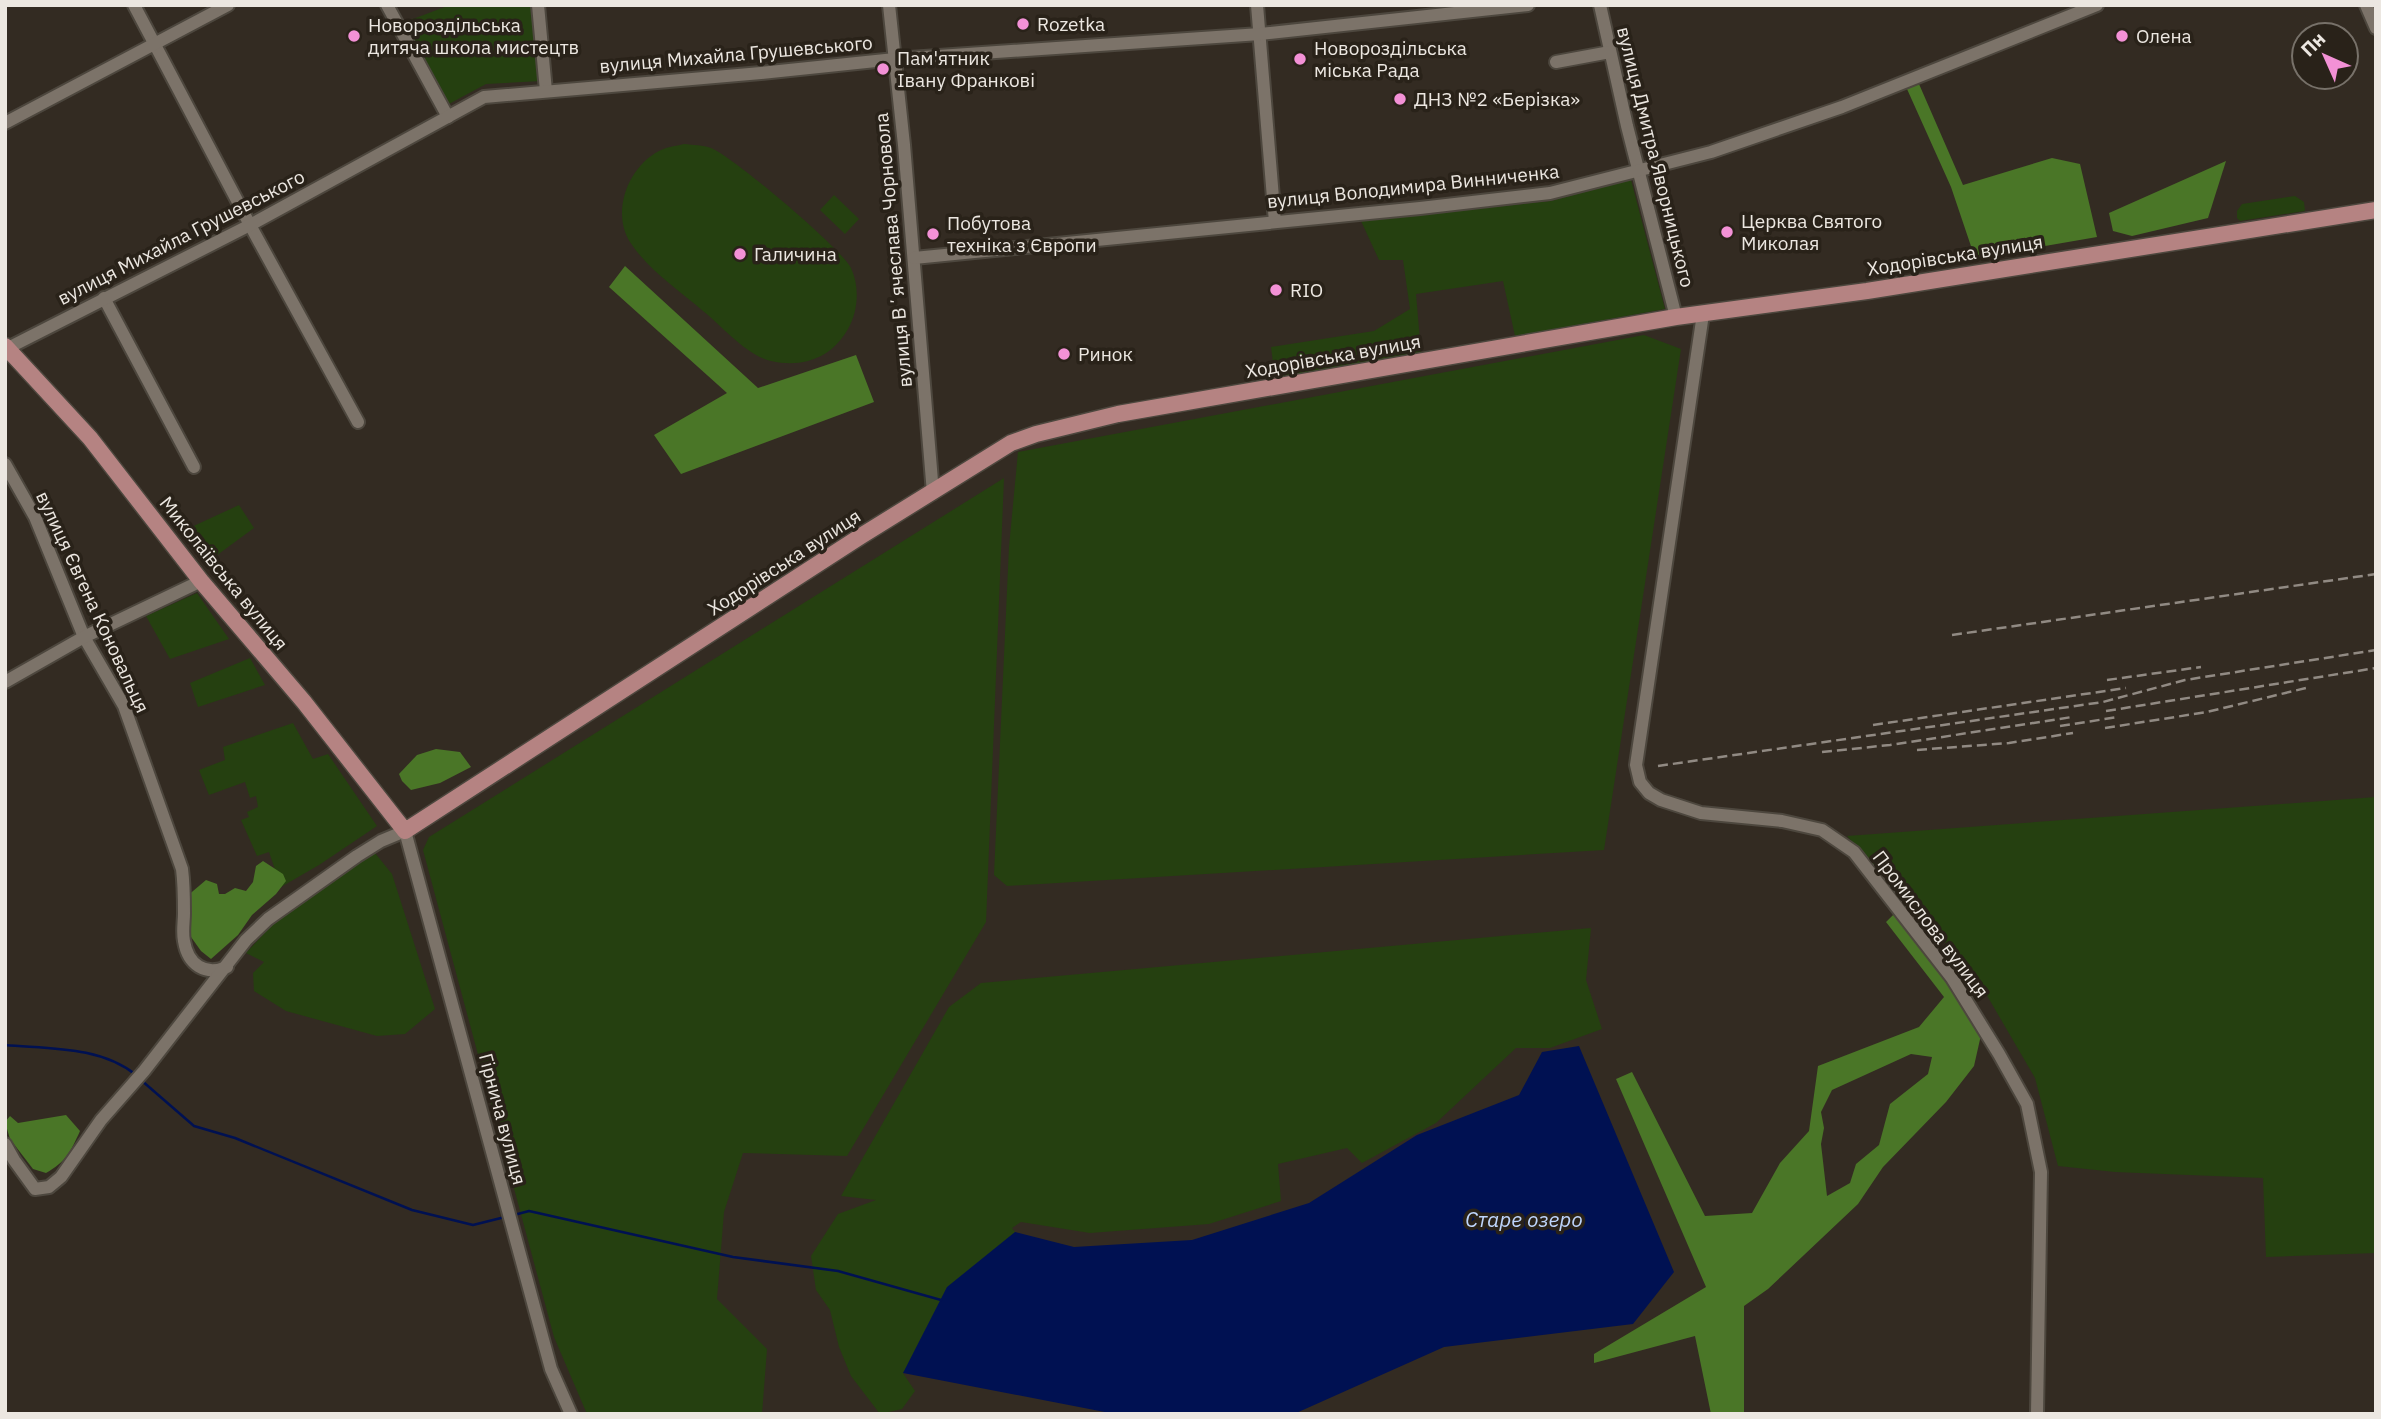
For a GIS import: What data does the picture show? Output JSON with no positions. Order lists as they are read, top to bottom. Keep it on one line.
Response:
{"streets":{"main road":["Ходорівська вулиця","Миколаївська вулиця"],"street":["вулиця Михайла Грушевського","вулиця Дмитра Яворницького","вулиця Володимира Винниченка","вулиця Вʼячеслава Чорновола","вулиця Євгена Коновальця","Промислова вулиця","Гірнича вулиця"]},"crossings":[["вулиця Михайла Грушевського","вулиця Вʼячеслава Чорновола"],["вулиця Михайла Грушевського","Миколаївська вулиця"],["вулиця Дмитра Яворницького","вулиця Володимира Винниченка"],["вулиця Дмитра Яворницького","Ходорівська вулиця"],["вулиця Володимира Винниченка","вулиця Вʼячеслава Чорновола"],["вулиця Вʼячеслава Чорновола","Ходорівська вулиця"],["Ходорівська вулиця","Миколаївська вулиця"],["Ходорівська вулиця","Промислова вулиця"],["Ходорівська вулиця","Гірнича вулиця"],["Миколаївська вулиця","Гірнича вулиця"]],"water":["Старе озеро"],"places":["Rozetka","Новороздільська дитяча школа мистецтв","Олена","Новороздільська міська Рада","Пам'ятник Івану Франкові","ДНЗ №2 «Берізка»","Церква Святого Миколая","Побутова техніка з Європи","Галичина","RIO","Ринок"],"north":"top left"}
